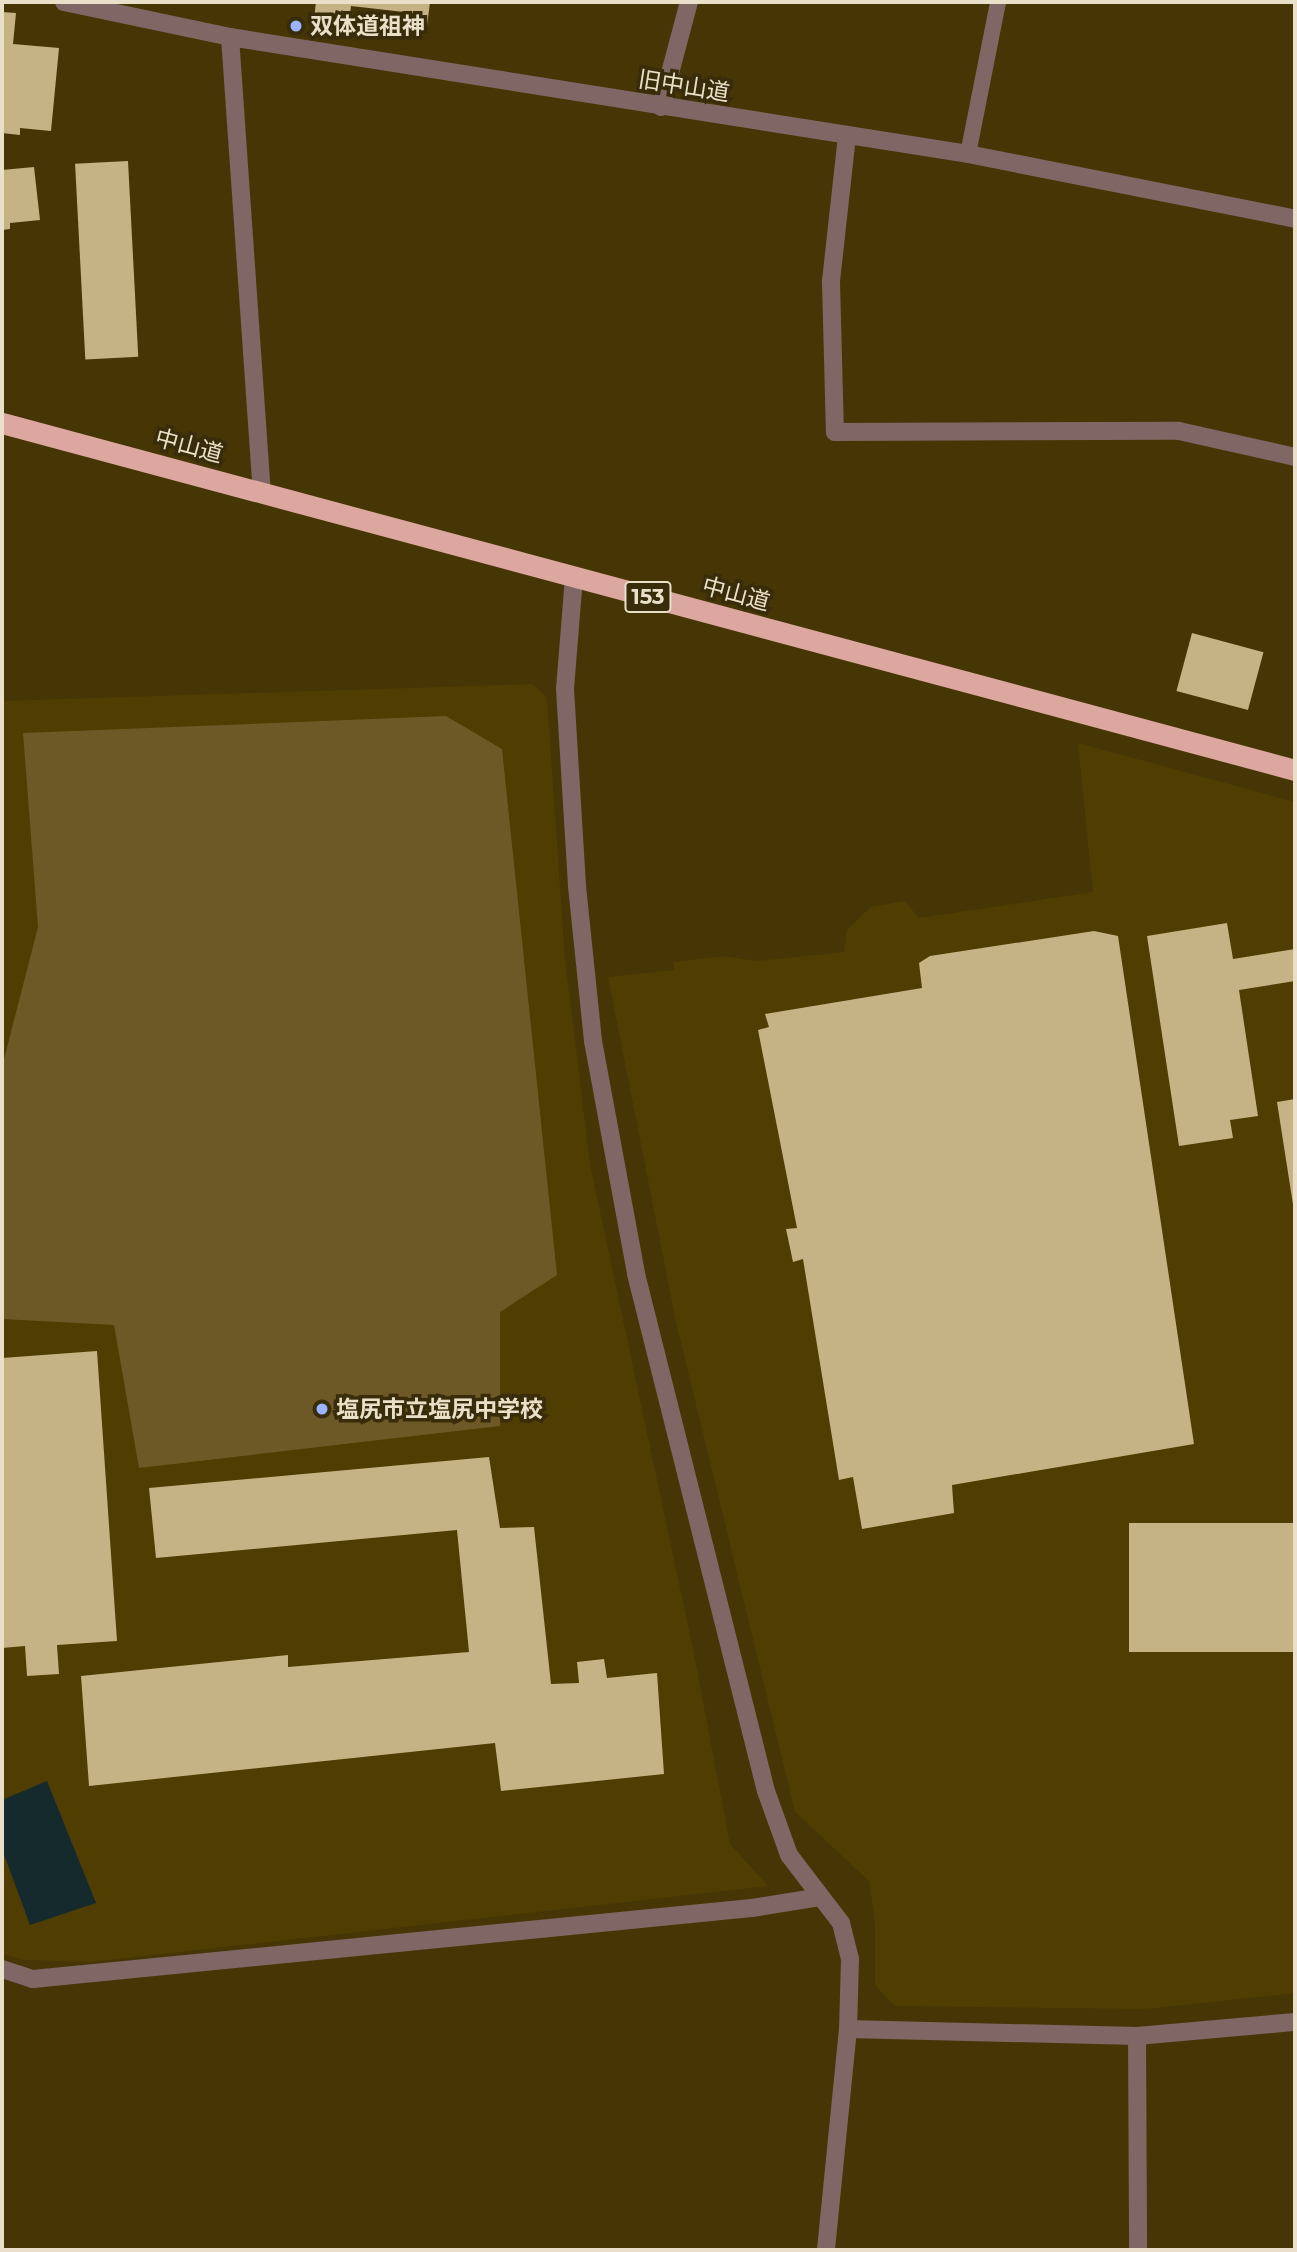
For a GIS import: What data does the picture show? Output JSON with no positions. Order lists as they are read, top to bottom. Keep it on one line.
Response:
{"streets":{"highway":["中山道","153"],"street":["旧中山道"]},"places":["双体道祖神","塩尻市立塩尻中学校"]}
